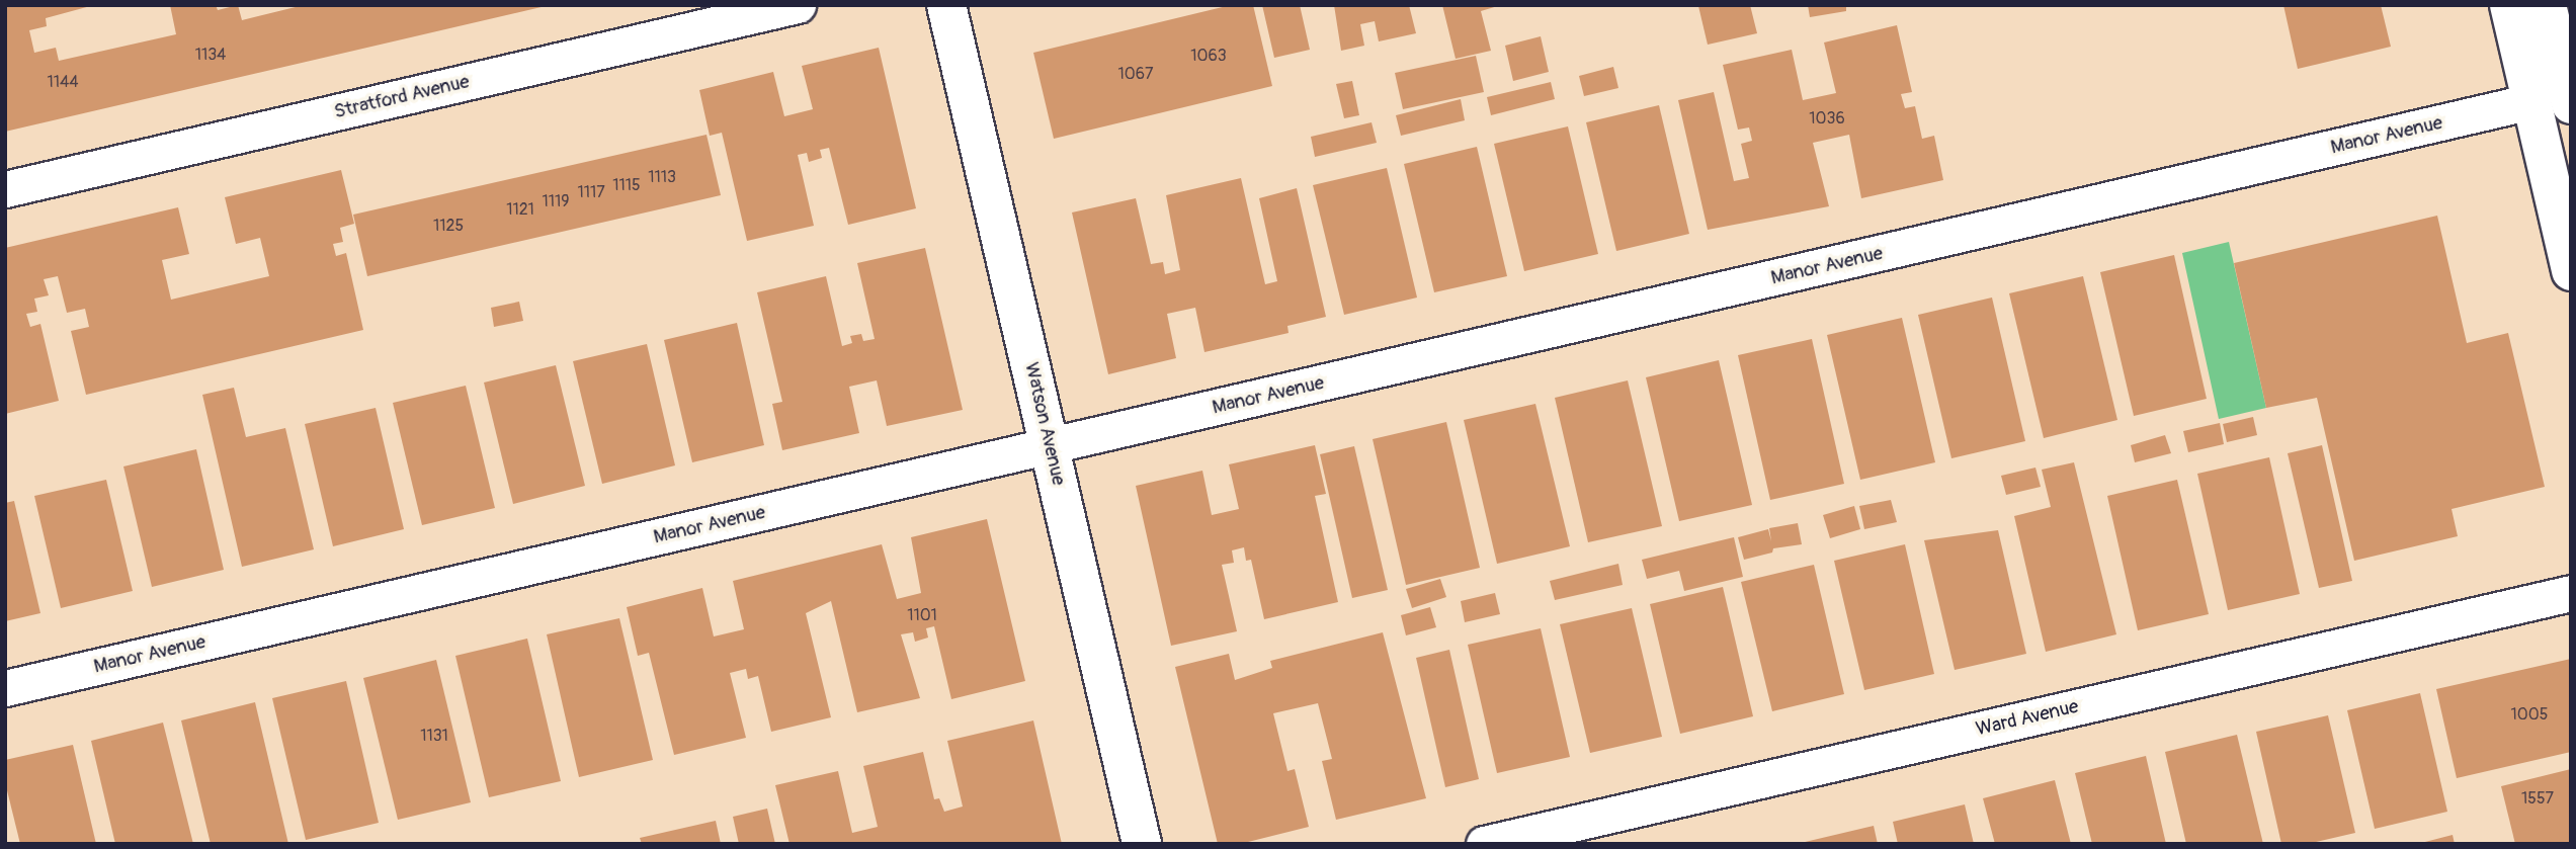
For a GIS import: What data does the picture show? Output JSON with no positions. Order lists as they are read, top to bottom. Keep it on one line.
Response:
{"streets":{"main road":["Watson Avenue"],"street":["Stratford Avenue","Manor Avenue","Ward Avenue"]},"crossings":[["Manor Avenue","Watson Avenue"]],"house_numbers":["1134","1063","1067","1144","1036","1113","1115","1117","1119","1121","1125","1101","1005","1131","1557"]}
